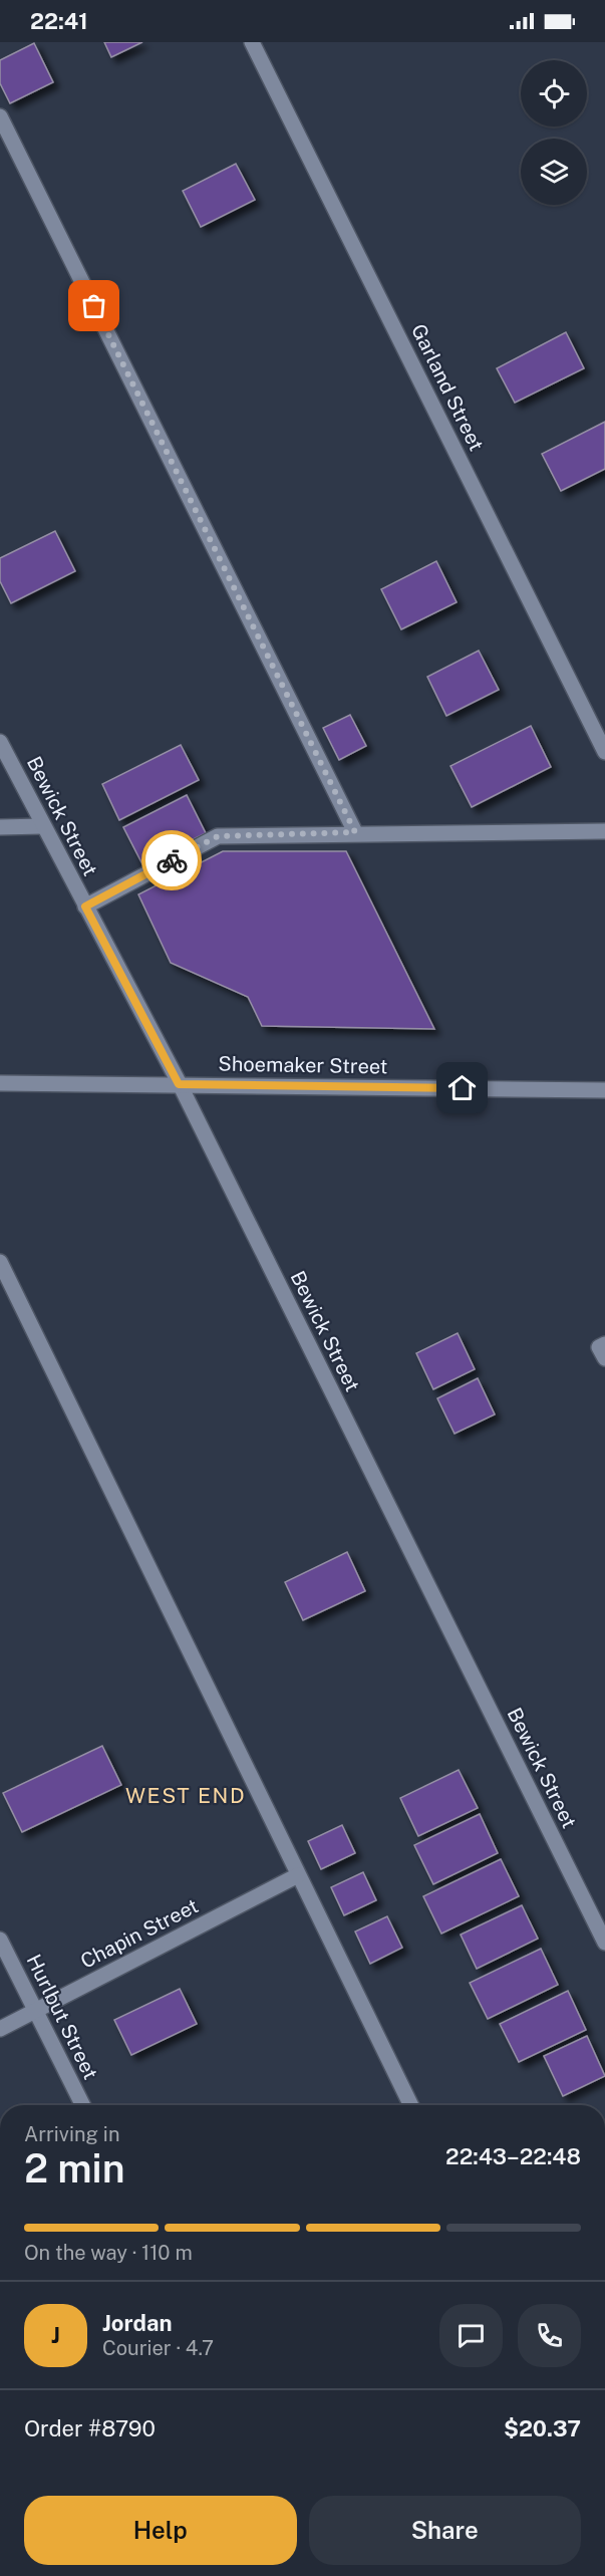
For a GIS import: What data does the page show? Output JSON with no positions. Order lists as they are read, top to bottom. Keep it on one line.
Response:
{"streets":{"street":["Garland Street","Bewick Street","Shoemaker Street","Chapin Street","Hurlbut Street"]},"crossings":[["Bewick Street","Shoemaker Street"],["Chapin Street","Hurlbut Street"]],"districts":["WEST END"],"page":{"status":"22:41","heading":["2 min","Arriving in","22:43–22:48"],"panel":["Jordan","Courier · 4.7","Order #8790","$20.37"],"bar":"On the way · 110 m","round":"J","buttons":["Help","Share"]}}
